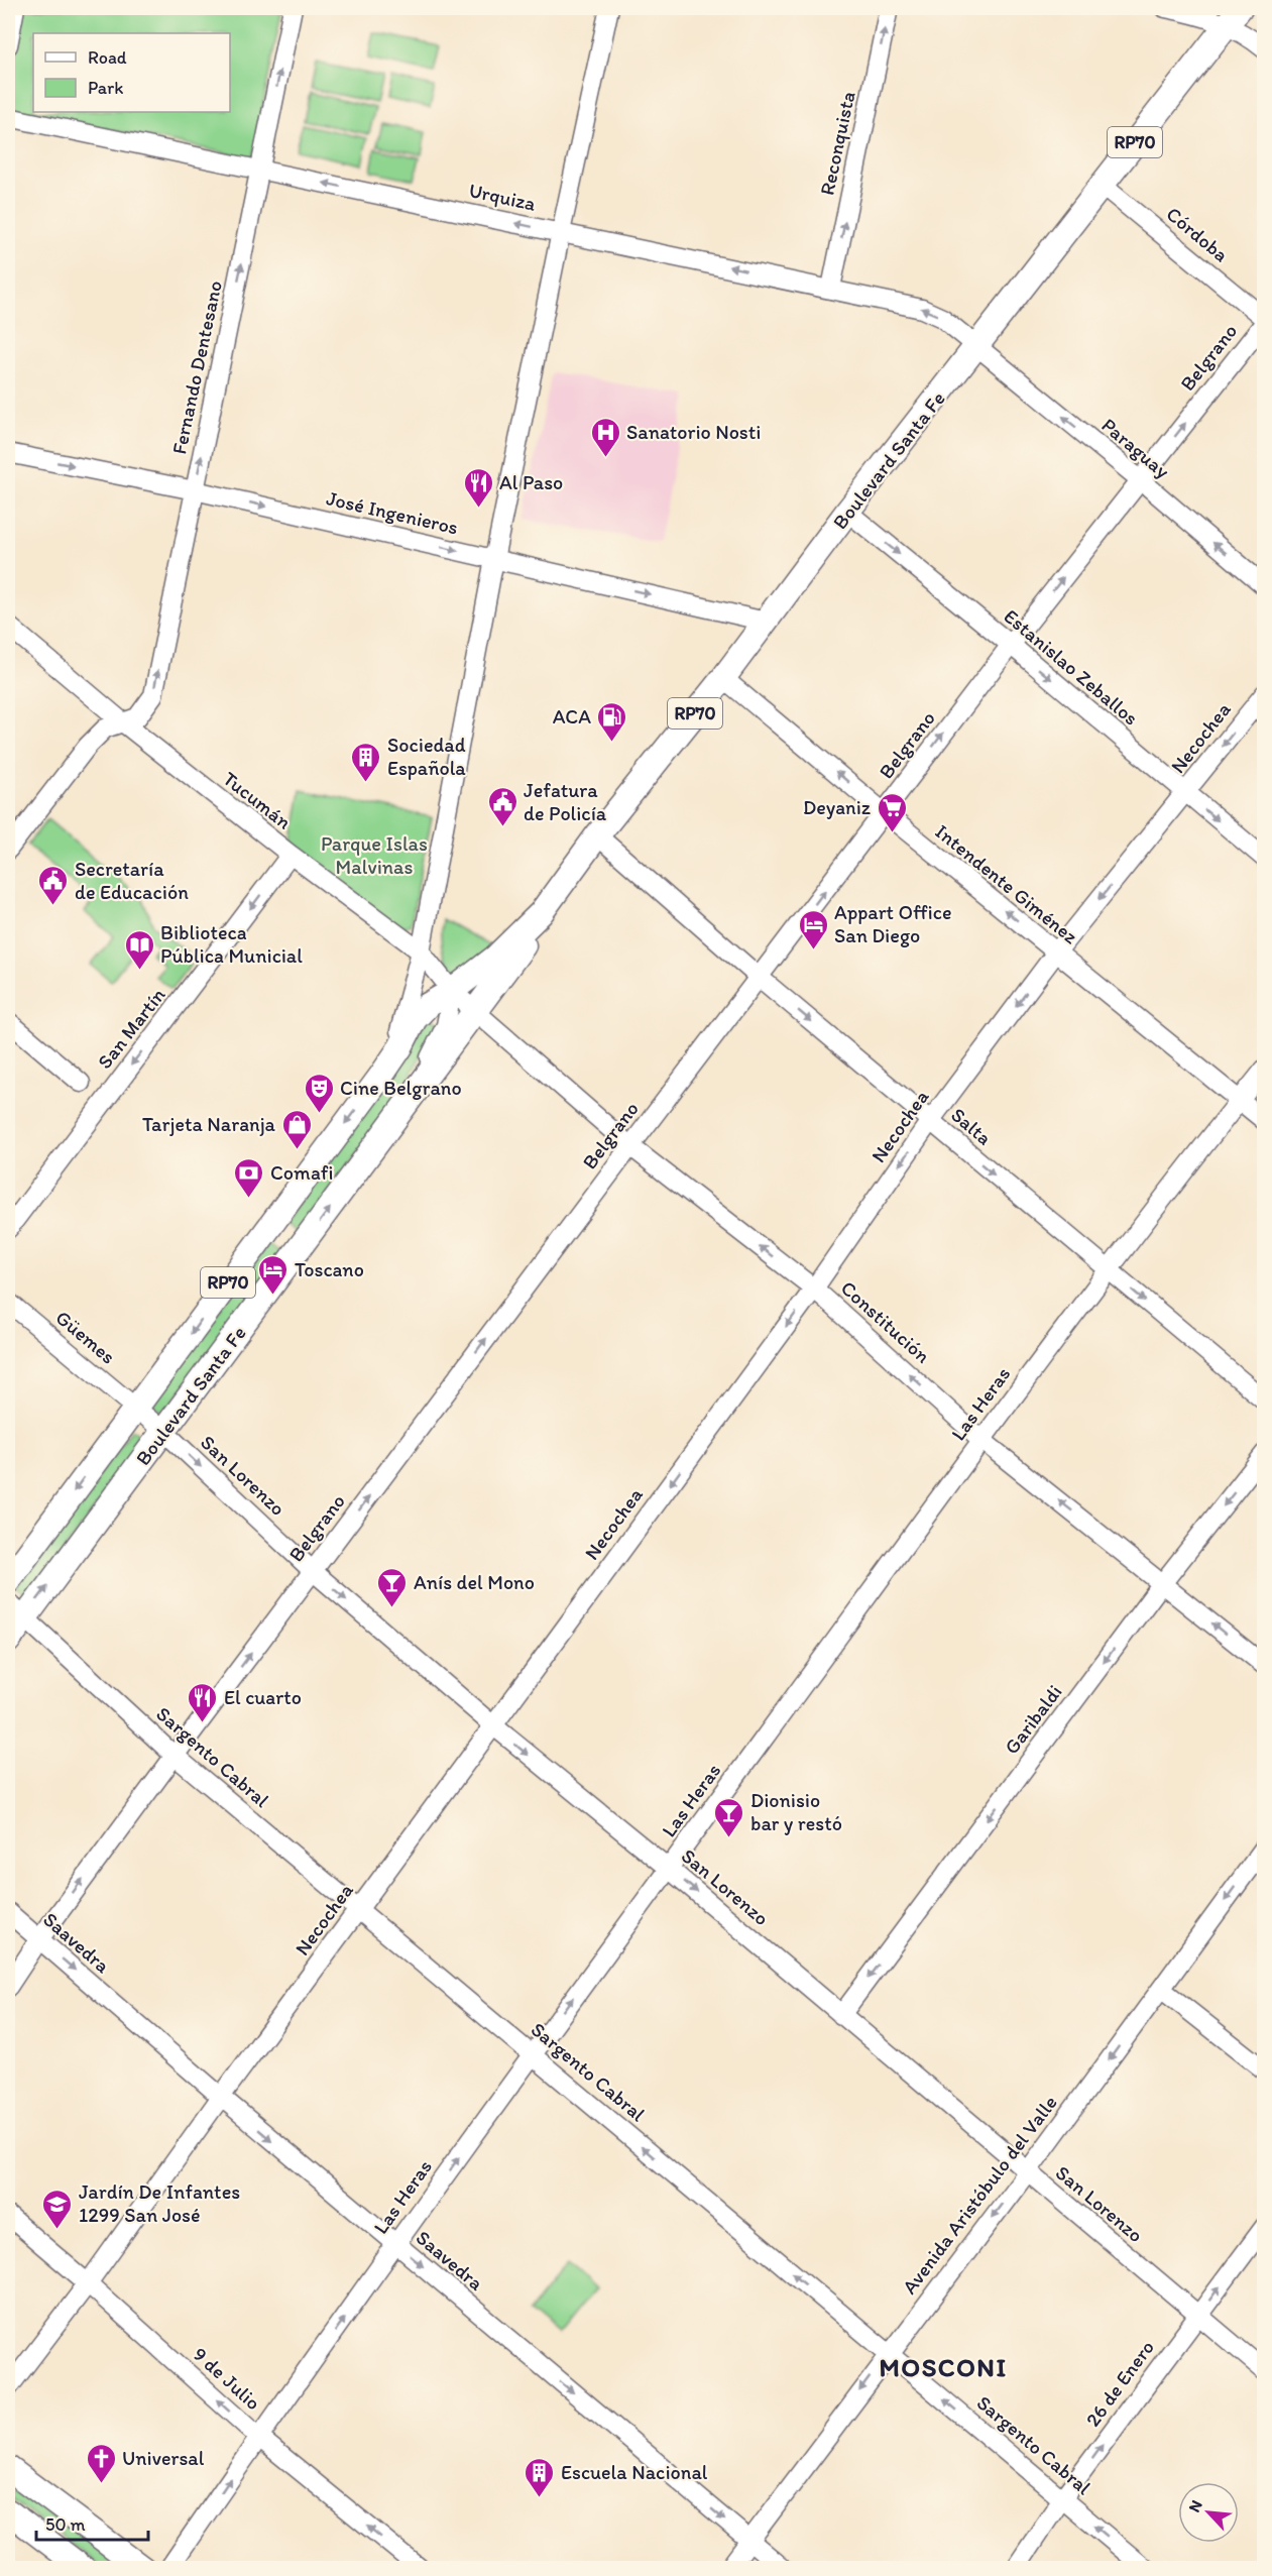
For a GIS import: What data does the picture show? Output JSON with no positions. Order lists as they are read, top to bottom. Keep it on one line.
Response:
{"streets":{"main road":["RP70","Boulevard Santa Fe"],"street":["Reconquista","Urquiza","Córdoba","Belgrano","Fernando Dentesano","Paraguay","José Ingenieros","Estanislao Zeballos","Necochea","Tucumán","Intendente Giménez","San Martín","Salta","Constitución","Güemes","Las Heras","San Lorenzo","Garibaldi","Sargento Cabral","Saavedra","Avenida Aristóbulo del Valle","9 de Julio","26 de Enero"]},"crossings":[["Reconquista","Urquiza"],["Urquiza","Fernando Dentesano"],["Urquiza","Paraguay"],["Urquiza","Boulevard Santa Fe"],["Córdoba","Belgrano"],["Córdoba","Boulevard Santa Fe"],["Belgrano","Paraguay"],["Belgrano","Estanislao Zeballos"],["Belgrano","Intendente Giménez"],["Belgrano","Salta"],["Belgrano","Constitución"],["Belgrano","San Lorenzo"],["Belgrano","Sargento Cabral"],["Belgrano","Saavedra"],["Fernando Dentesano","José Ingenieros"],["Fernando Dentesano","Tucumán"],["Paraguay","Boulevard Santa Fe"],["Boulevard Santa Fe","José Ingenieros"],["Boulevard Santa Fe","Estanislao Zeballos"],["Boulevard Santa Fe","Tucumán"],["Boulevard Santa Fe","Intendente Giménez"],["Boulevard Santa Fe","Salta"],["Boulevard Santa Fe","Constitución"],["Boulevard Santa Fe","Güemes"],["Boulevard Santa Fe","San Lorenzo"],["Boulevard Santa Fe","Sargento Cabral"],["Estanislao Zeballos","Necochea"],["Necochea","Intendente Giménez"],["Necochea","Salta"],["Necochea","Constitución"],["Necochea","San Lorenzo"],["Necochea","Sargento Cabral"],["Necochea","Saavedra"],["Necochea","9 de Julio"],["Tucumán","San Martín"],["Tucumán","Constitución"],["Intendente Giménez","Las Heras"],["Salta","Las Heras"],["Constitución","Las Heras"],["Constitución","Garibaldi"],["Güemes","San Lorenzo"],["Las Heras","San Lorenzo"],["Las Heras","Sargento Cabral"],["Las Heras","Saavedra"],["Las Heras","9 de Julio"],["San Lorenzo","Garibaldi"],["San Lorenzo","Avenida Aristóbulo del Valle"],["San Lorenzo","26 de Enero"],["Sargento Cabral","Avenida Aristóbulo del Valle"],["Sargento Cabral","26 de Enero"],["Saavedra","Avenida Aristóbulo del Valle"]],"one_way":["Reconquista","Urquiza","Belgrano","Fernando Dentesano","Paraguay","José Ingenieros","Estanislao Zeballos","Necochea","Intendente Giménez","San Martín","Salta","Constitución","Las Heras","San Lorenzo","Garibaldi","Sargento Cabral","Saavedra","Avenida Aristóbulo del Valle","9 de Julio","26 de Enero"],"districts":["MOSCONI"],"parks":["Parque Islas Malvinas"],"places":{"hospital":["Sanatorio Nosti"],"restaurant":["Al Paso","El cuarto"],"fuel station":["ACA"],"building":["Sociedad Española","Escuela Nacional"],"public building":["Jefatura de Policía","Secretaría de Educación"],"supermarket":["Deyaniz"],"hotel":["Appart Office San Diego","Toscano"],"library":["Biblioteca Pública Municial"],"theatre":["Cine Belgrano"],"shop":["Tarjeta Naranja"],"bank":["Comafi"],"bar":["Anís del Mono","Dionisio bar y restó"],"school or university":["Jardín De Infantes 1299 San José"],"church":["Universal"]},"legend":["Road","Park"],"scale_bar":"50 m","north":"top left"}
